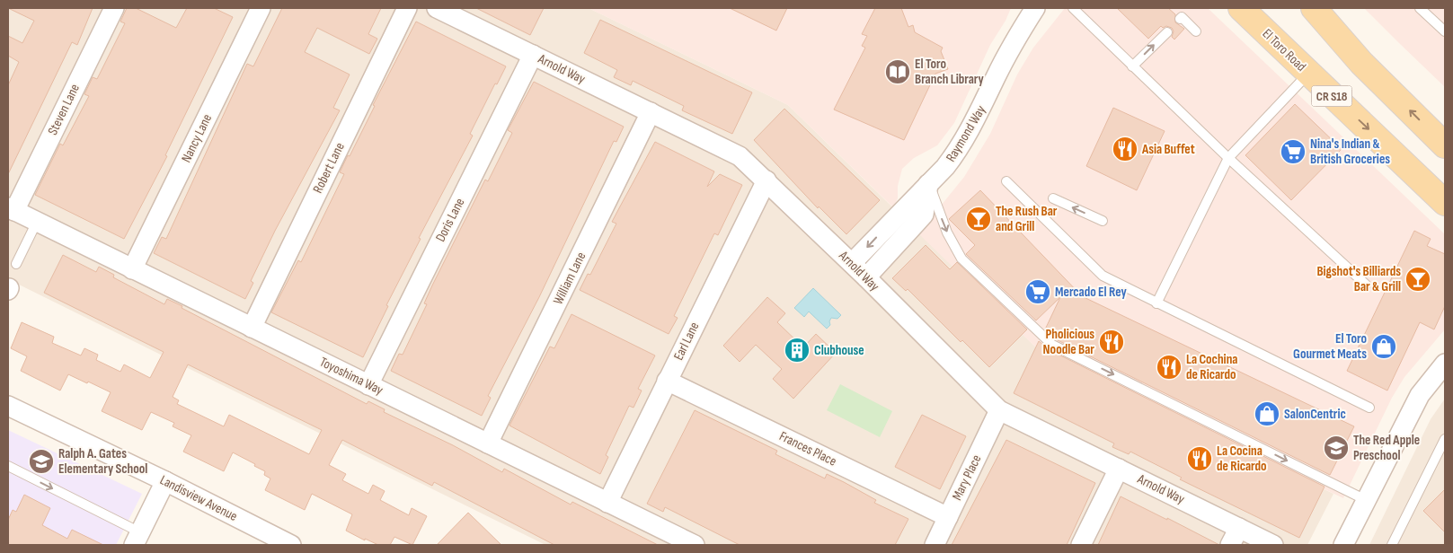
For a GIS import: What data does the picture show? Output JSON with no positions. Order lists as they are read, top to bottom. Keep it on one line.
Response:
{"streets":{"main road":["El Toro Road","CR S18"],"street":["Arnold Way","Steven Lane","Raymond Way","Nancy Lane","Robert Lane","Doris Lane","William Lane","Earl Lane","Toyoshima Way","Frances Place","Mary Place","Landisview Avenue"]},"crossings":[["Arnold Way","Raymond Way"],["Arnold Way","Doris Lane"],["Arnold Way","William Lane"],["Arnold Way","Earl Lane"],["Arnold Way","Mary Place"],["Steven Lane","Toyoshima Way"],["Nancy Lane","Toyoshima Way"],["Robert Lane","Toyoshima Way"],["Doris Lane","Toyoshima Way"],["William Lane","Toyoshima Way"],["Earl Lane","Toyoshima Way"],["Earl Lane","Frances Place"],["Frances Place","Mary Place"]],"places":{"library":["El Toro Branch Library"],"restaurant":["Asia Buffet","Pholicious Noodle Bar","La Cochina de Ricardo","La Cocina de Ricardo"],"supermarket":["Nina's Indian & British Groceries","Mercado El Rey"],"bar":["The Rush Bar and Grill","Bigshot's Billiards Bar & Grill"],"shop":["El Toro Gourmet Meats","SalonCentric"],"building":["Clubhouse"],"school or university":["The Red Apple Preschool","Ralph A. Gates Elementary School"]}}
